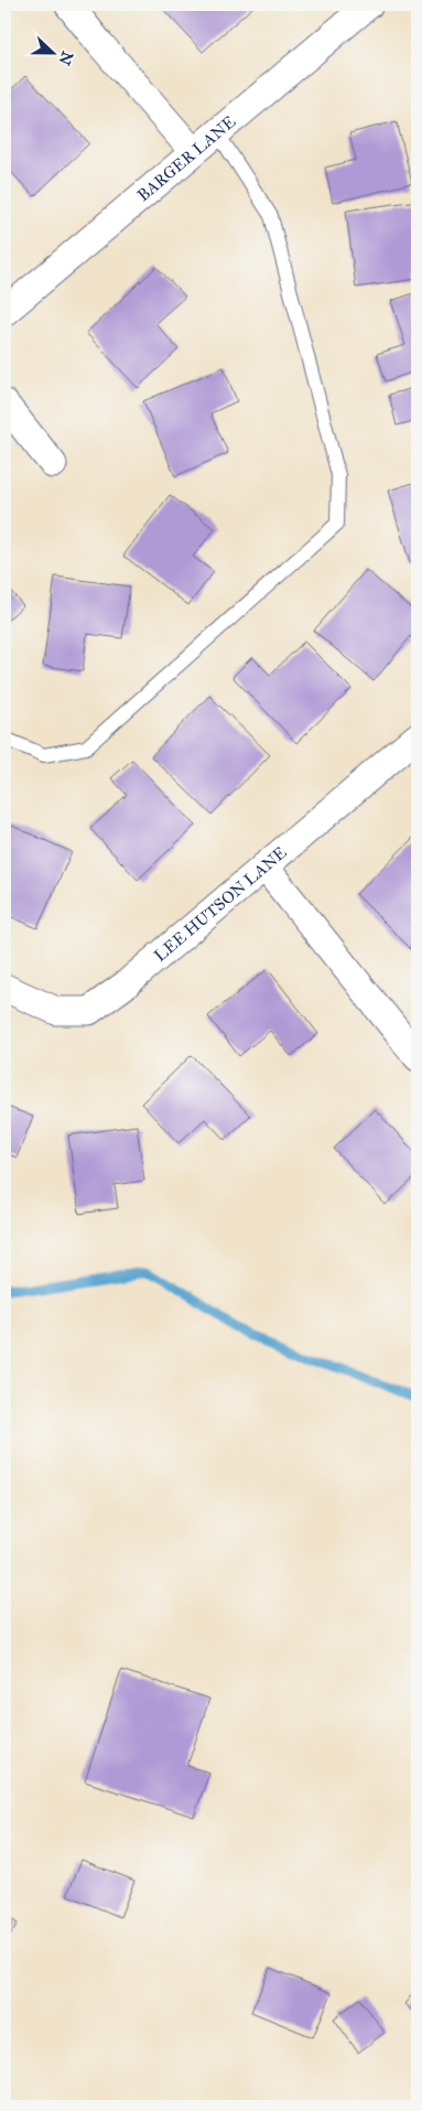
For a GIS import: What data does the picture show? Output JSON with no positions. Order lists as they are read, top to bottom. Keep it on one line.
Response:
{"streets":{"street":["BARGER LANE","LEE HUTSON LANE"]},"north":"right"}
